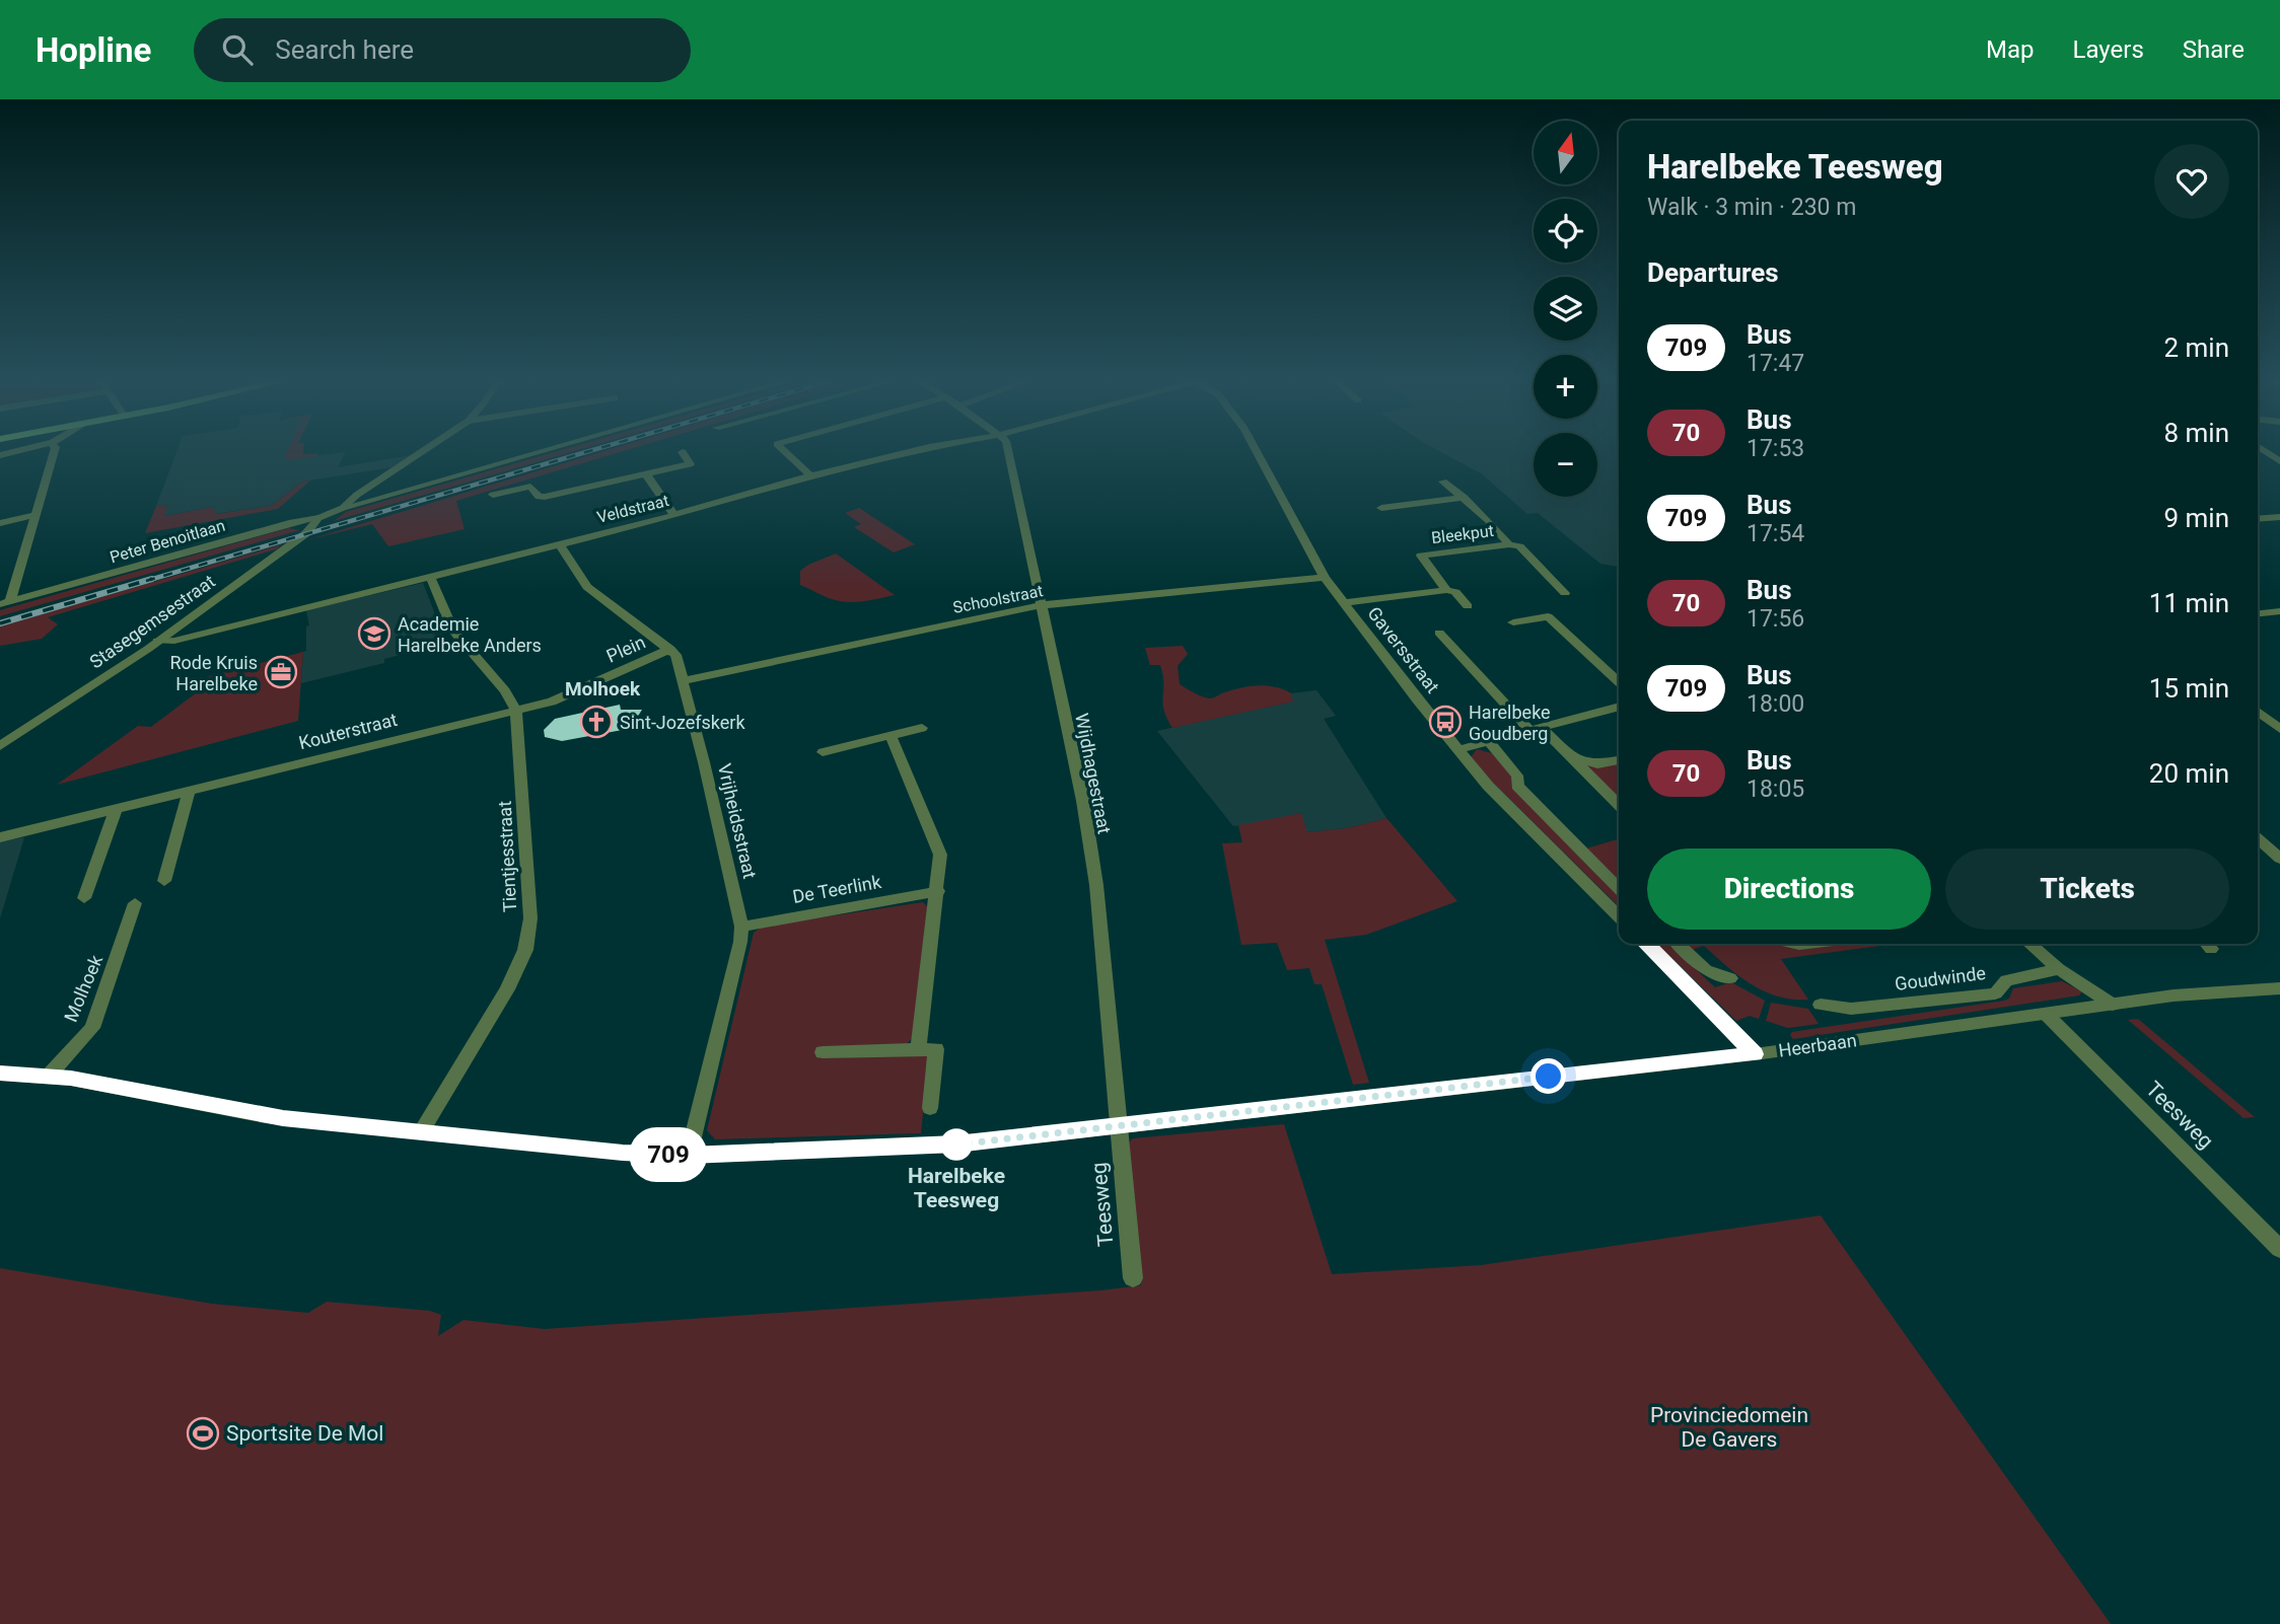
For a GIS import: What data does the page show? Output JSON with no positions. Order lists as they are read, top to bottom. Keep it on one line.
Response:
{"streets":{"street":["Veldstraat","Bleekput","Peter Benoitlaan","Schoolstraat","Stasegemsestraat","Plein","Gaversstraat","Kouterstraat","Wijdhagestraat","Vrijheidsstraat","Tientjesstraat","De Teerlink","Goudwinde","Molhoek","Heerbaan","Teesweg"]},"crossings":[["Veldstraat","Stasegemsestraat"],["Veldstraat","Tientjesstraat"],["Peter Benoitlaan","Stasegemsestraat"],["Schoolstraat","Gaversstraat"],["Schoolstraat","Wijdhagestraat"],["Schoolstraat","Vrijheidsstraat"],["Plein","Kouterstraat"],["Plein","Vrijheidsstraat"],["Plein","Tientjesstraat"],["Kouterstraat","Tientjesstraat"],["Wijdhagestraat","Heerbaan"],["Wijdhagestraat","Teesweg"],["Vrijheidsstraat","De Teerlink"],["Vrijheidsstraat","Heerbaan"],["Tientjesstraat","Heerbaan"],["Molhoek","Heerbaan"],["Heerbaan","Teesweg"]],"districts":["Molhoek"],"parks":["Provinciedomein De Gavers"],"places":{"school or university":["Academie Harelbeke Anders"],"office":["Rode Kruis Harelbeke"],"church":["Sint-Jozefskerk"],"bus stop":["Harelbeke Goudberg"],"other":["Harelbeke Teesweg"],"sports":["Sportsite De Mol"]},"lines":["bus line 709"],"north":"top","page":{"header":"Hopline","search":"Search here","nav":["Map","Layers","Share"],"on_map":"709","map_buttons":["+","−"],"heading":[["Harelbeke Teesweg","Walk · 3 min · 230 m"],"Departures"],"list":[{"mark":"709","name":"Bus","note":"17:47","value":"2 min"},{"mark":"70","name":"Bus","note":"17:53","value":"8 min"},{"mark":"709","name":"Bus","note":"17:54","value":"9 min"},{"mark":"70","name":"Bus","note":"17:56","value":"11 min"},{"mark":"709","name":"Bus","note":"18:00","value":"15 min"},{"mark":"70","name":"Bus","note":"18:05","value":"20 min"}],"buttons":["Directions","Tickets"]}}
